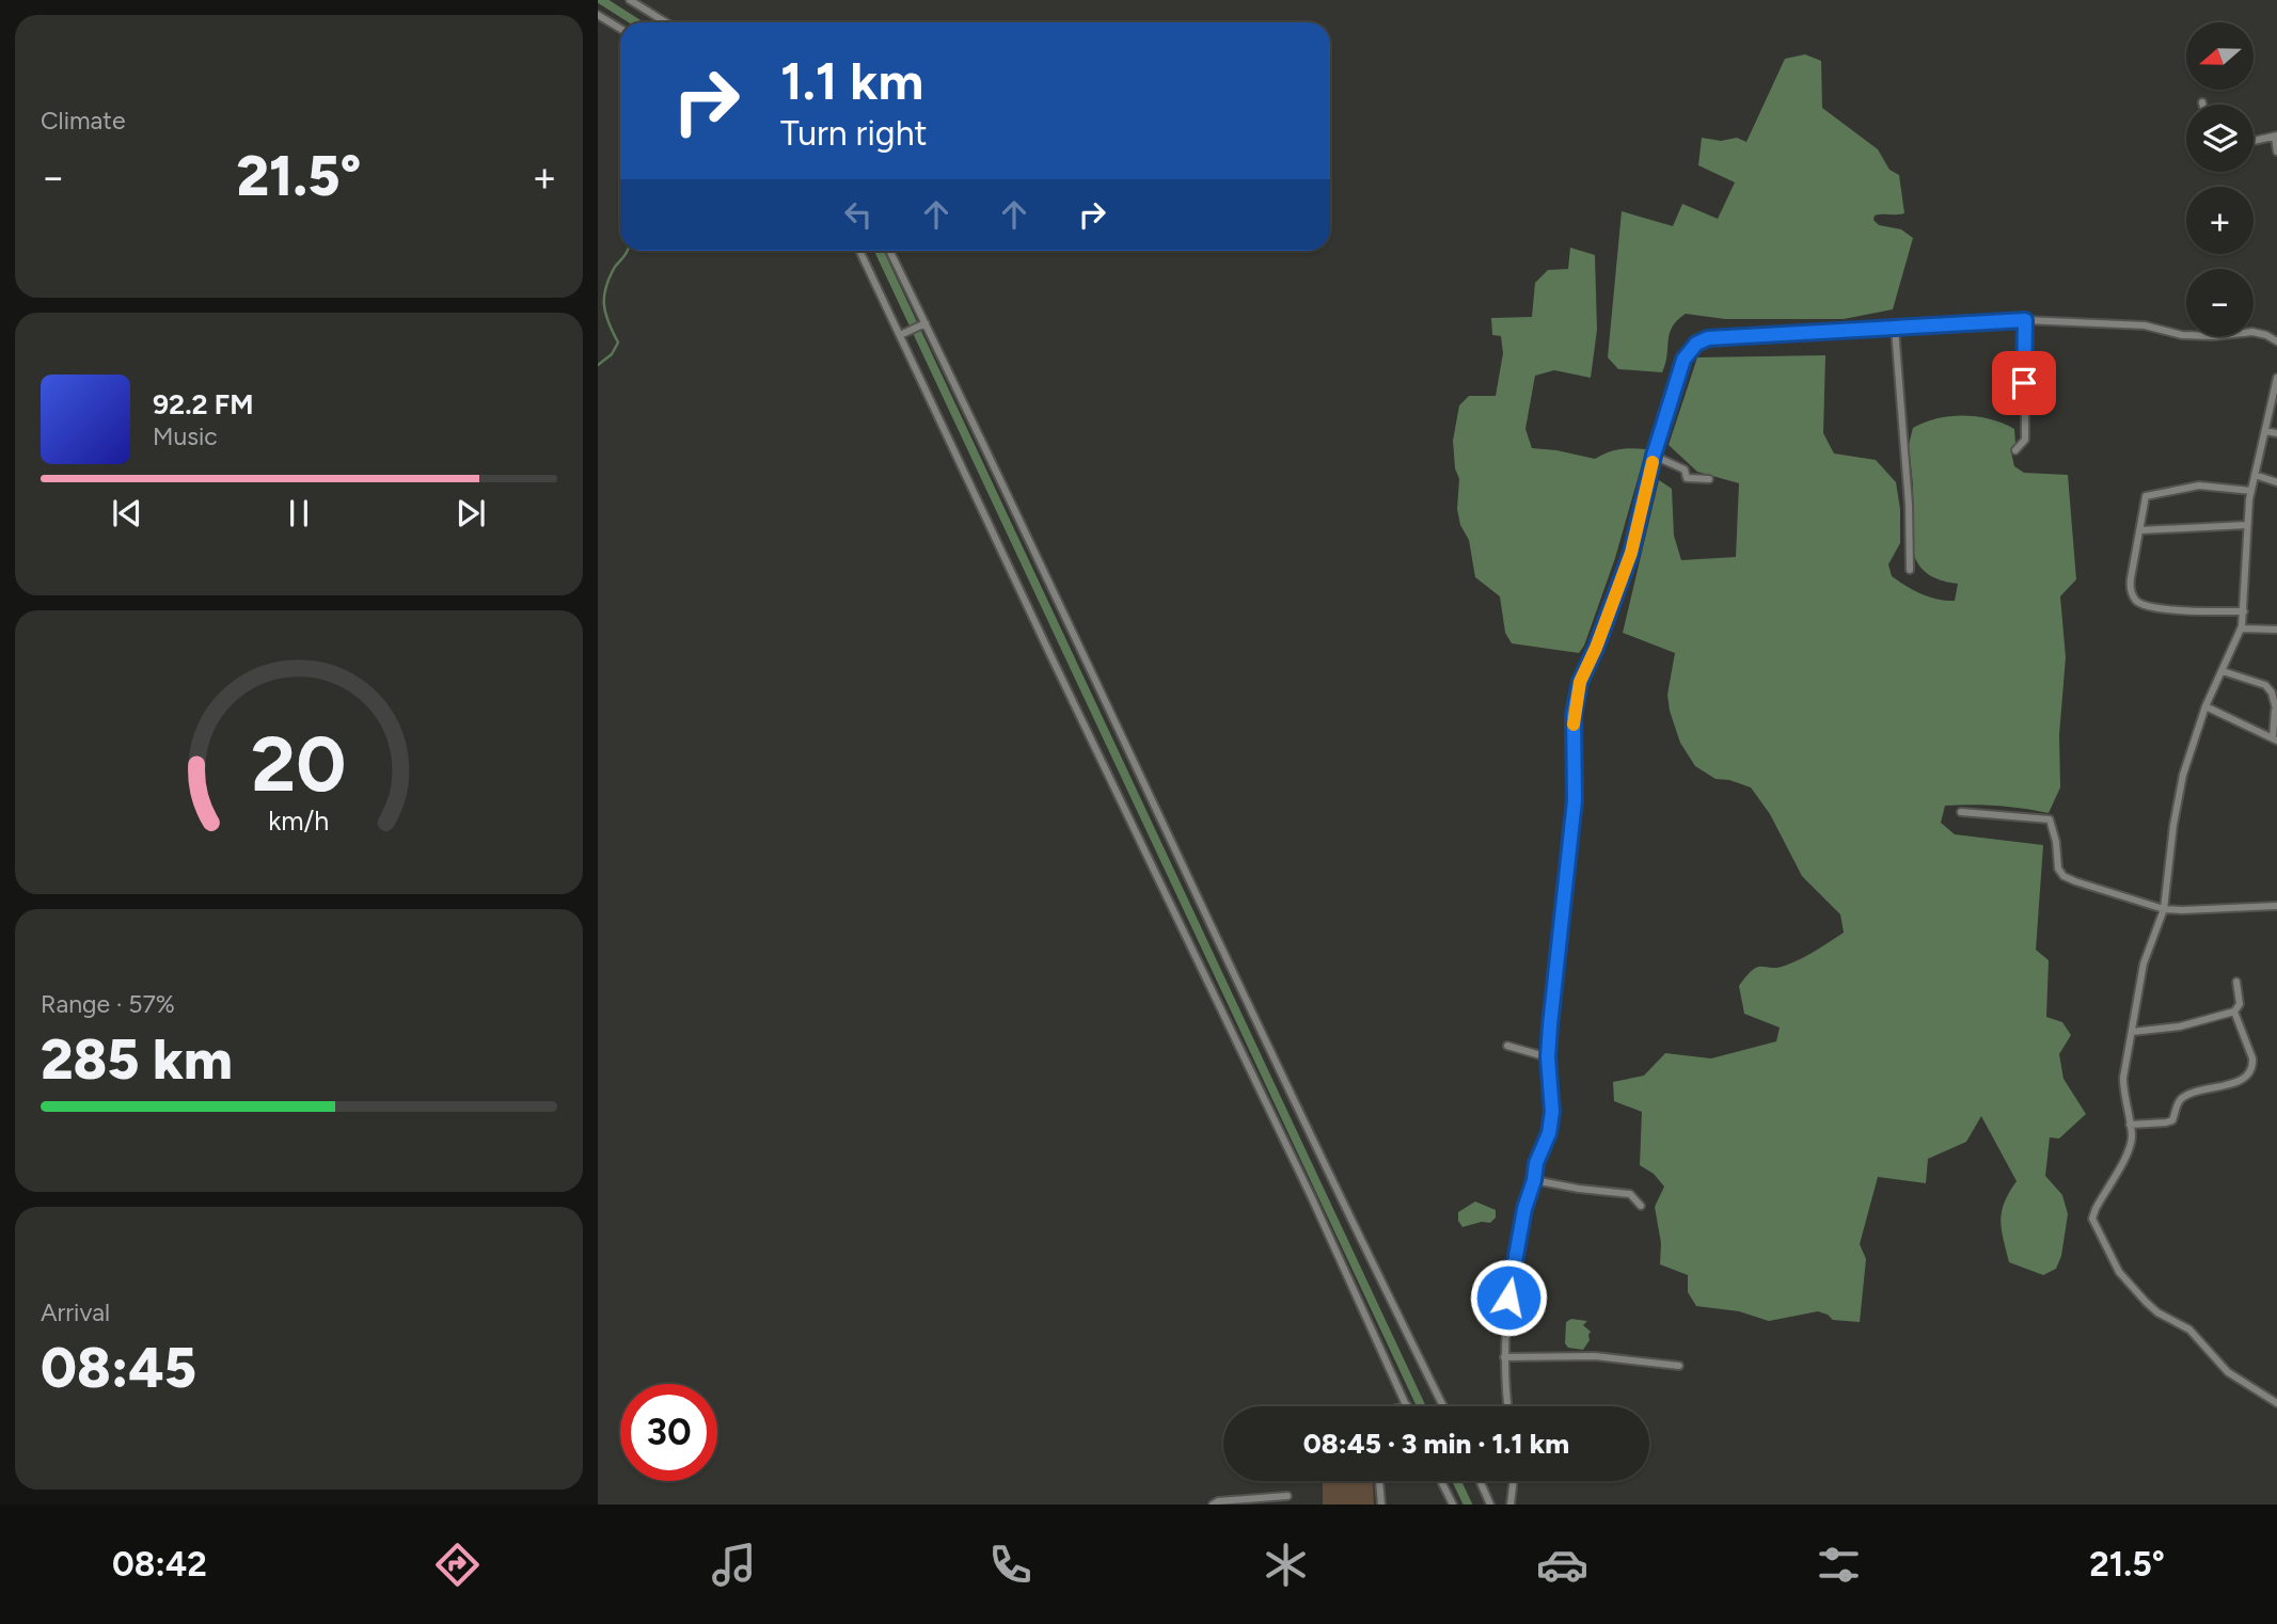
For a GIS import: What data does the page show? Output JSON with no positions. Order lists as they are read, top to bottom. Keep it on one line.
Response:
{"north":"left","page":{"tile":["Climate",["Range · 57%","285 km"],["Arrival","08:45"]],"map_buttons":["+","−"],"turn":["1.1 km","Turn right"],"heat":["−","21.5°","+"],"song":["92.2 FM","Music"],"limit":"30","trip":"08:45 · 3 min · 1.1 km","tabs":["08:42","21.5°"],"gauge":["20","km/h"]}}
